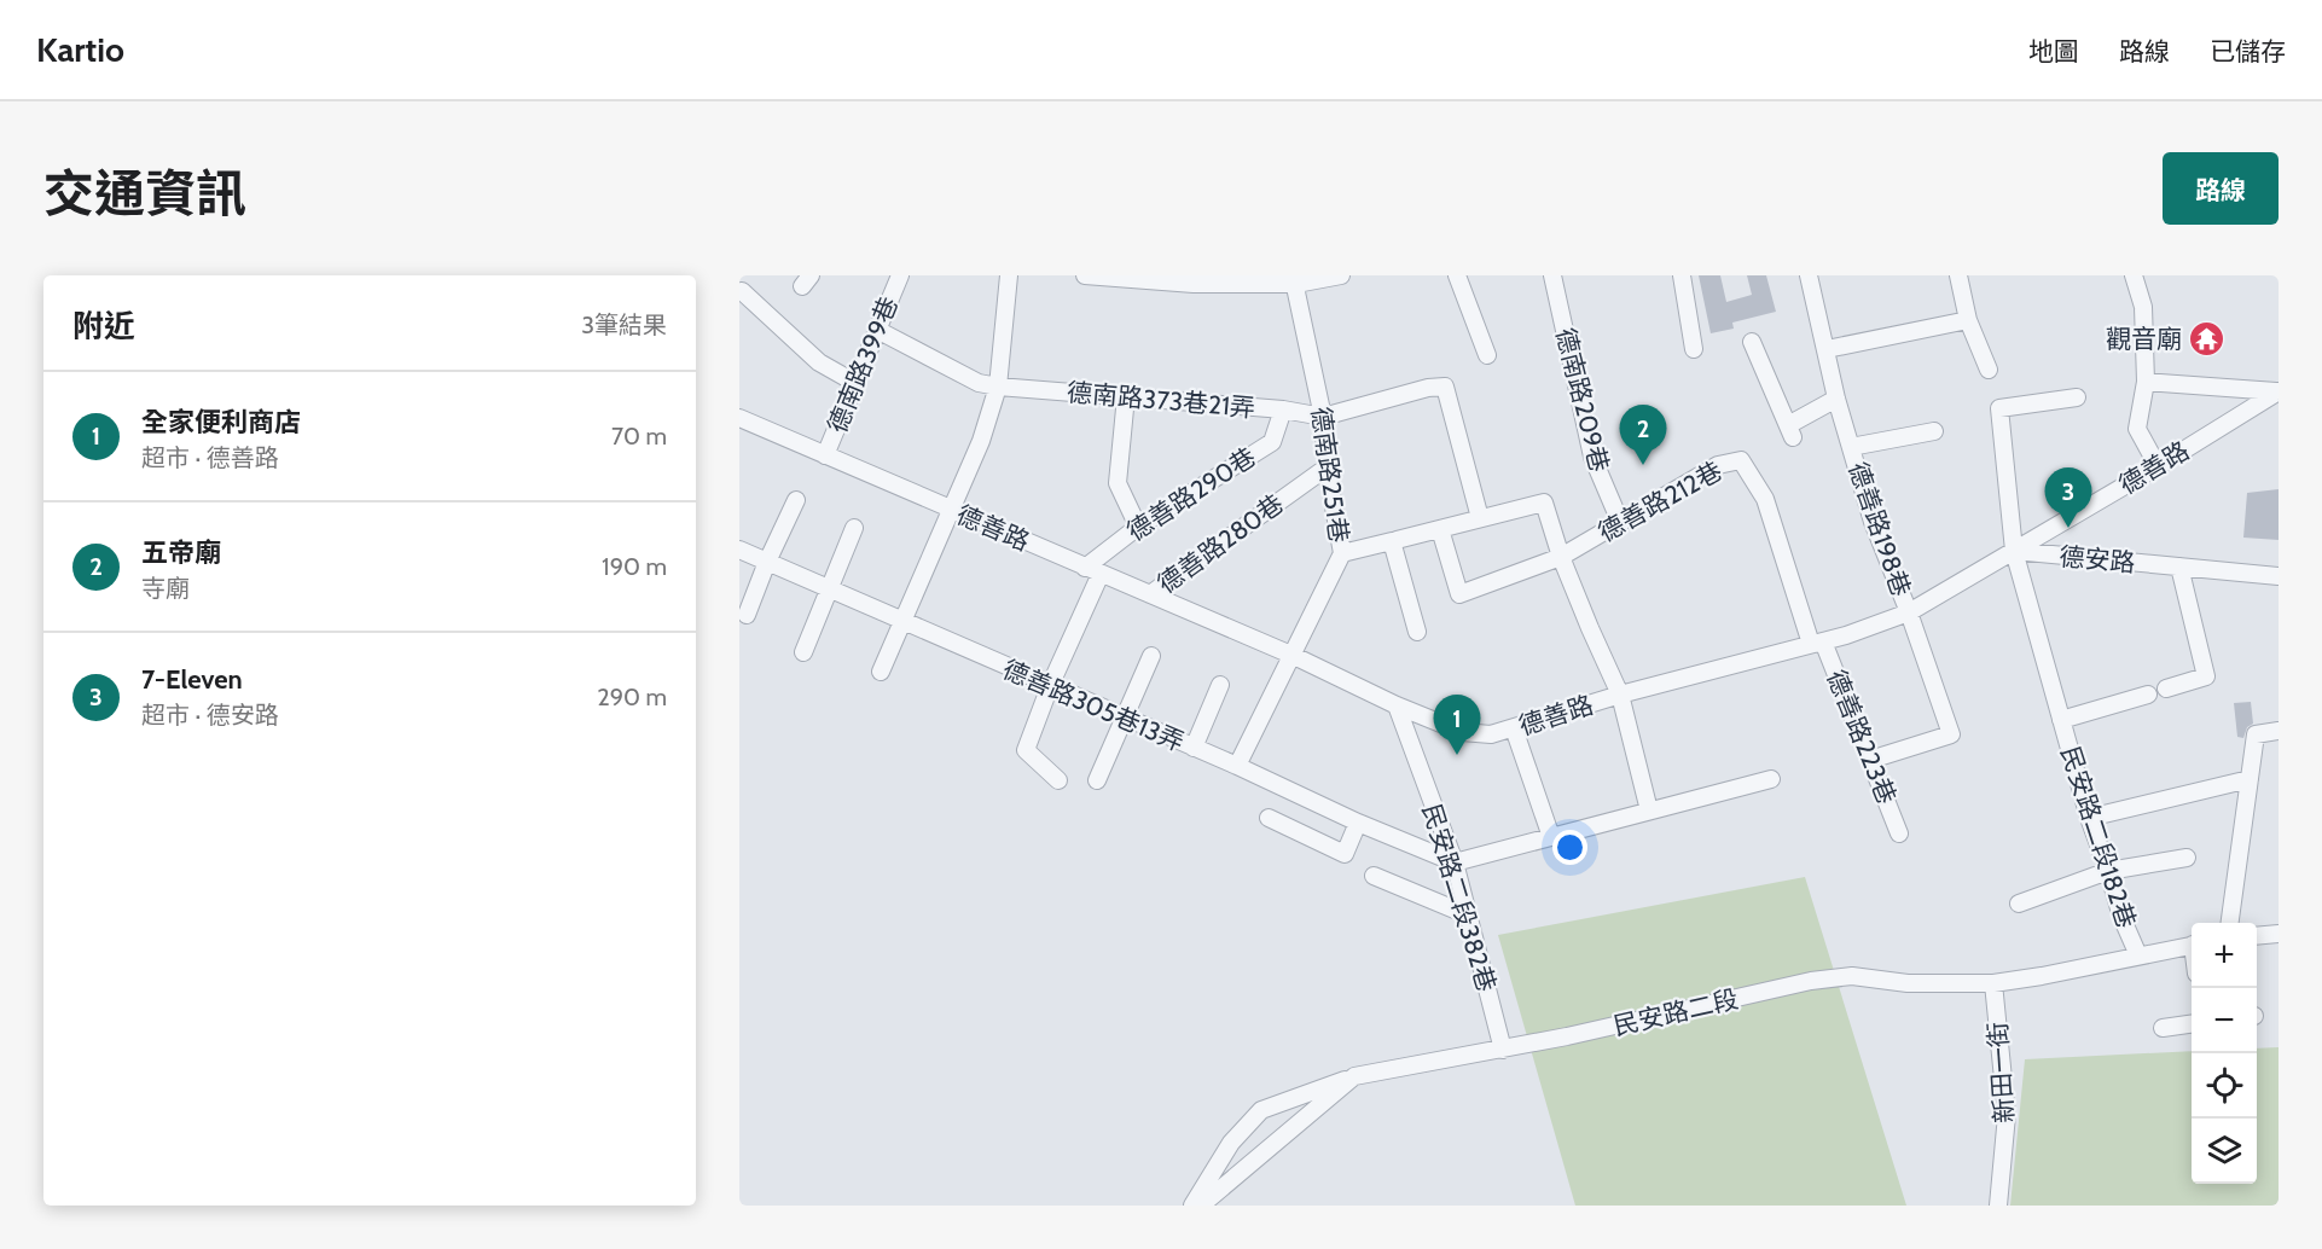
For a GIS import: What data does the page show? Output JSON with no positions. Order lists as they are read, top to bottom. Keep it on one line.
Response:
{"streets":{"street":["德南路399巷","德南路373巷21弄","德南路209巷","德善路","德南路251巷","德善路290巷","德善路212巷","德善路198巷","德善路280巷","德安路","德善路305巷13弄","德善路223巷","民安路二段182巷","民安路二段382巷","民安路二段","新田一街"]},"crossings":[["德南路399巷","德南路373巷21弄"],["德南路399巷","德善路"],["德南路373巷21弄","德南路251巷"],["德南路373巷21弄","德善路290巷"],["德南路209巷","德善路212巷"],["德善路","德南路251巷"],["德善路","德善路290巷"],["德善路","德善路212巷"],["德善路","德善路198巷"],["德善路","德善路280巷"],["德善路","德安路"],["德善路","德善路223巷"],["德善路","民安路二段182巷"],["德善路","民安路二段382巷"],["德南路251巷","德善路280巷"],["德南路251巷","德善路305巷13弄"],["德善路212巷","德善路223巷"],["德善路198巷","德善路223巷"],["德安路","民安路二段182巷"],["德善路305巷13弄","民安路二段382巷"],["民安路二段182巷","民安路二段"],["民安路二段382巷","民安路二段"],["民安路二段","新田一街"]],"places":{"temple":["觀音廟"]},"page":{"header":"Kartio","nav":["地圖","路線","已儲存"],"title":"交通資訊","buttons":"路線","heading":["附近","3筆結果"],"list":[{"mark":"1","name":"全家便利商店","note":"超市 · 德善路","value":"70 m"},{"mark":"2","name":"五帝廟","note":"寺廟","value":"190 m"},{"mark":"3","name":"7-Eleven","note":"超市 · 德安路","value":"290 m"}],"pins":["2","3","1"],"map_buttons":["+","−"]}}
